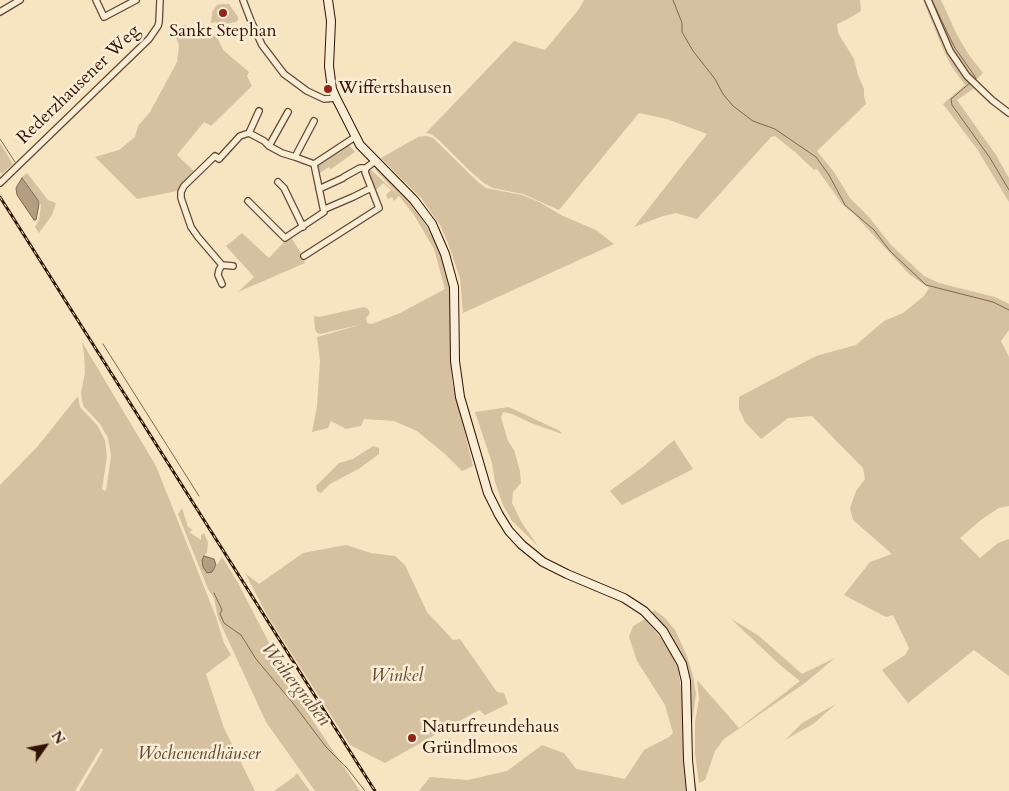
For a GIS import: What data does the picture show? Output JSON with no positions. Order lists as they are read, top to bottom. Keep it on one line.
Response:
{"streets":{"street":["Rederzhausener Weg"]},"water":["Weihergraben"],"parks":["Winkel","Wochenendhäuser"],"places":["Sankt Stephan","Wiffertshausen","Naturfreundehaus Gründlmoos"],"north":"top right"}
